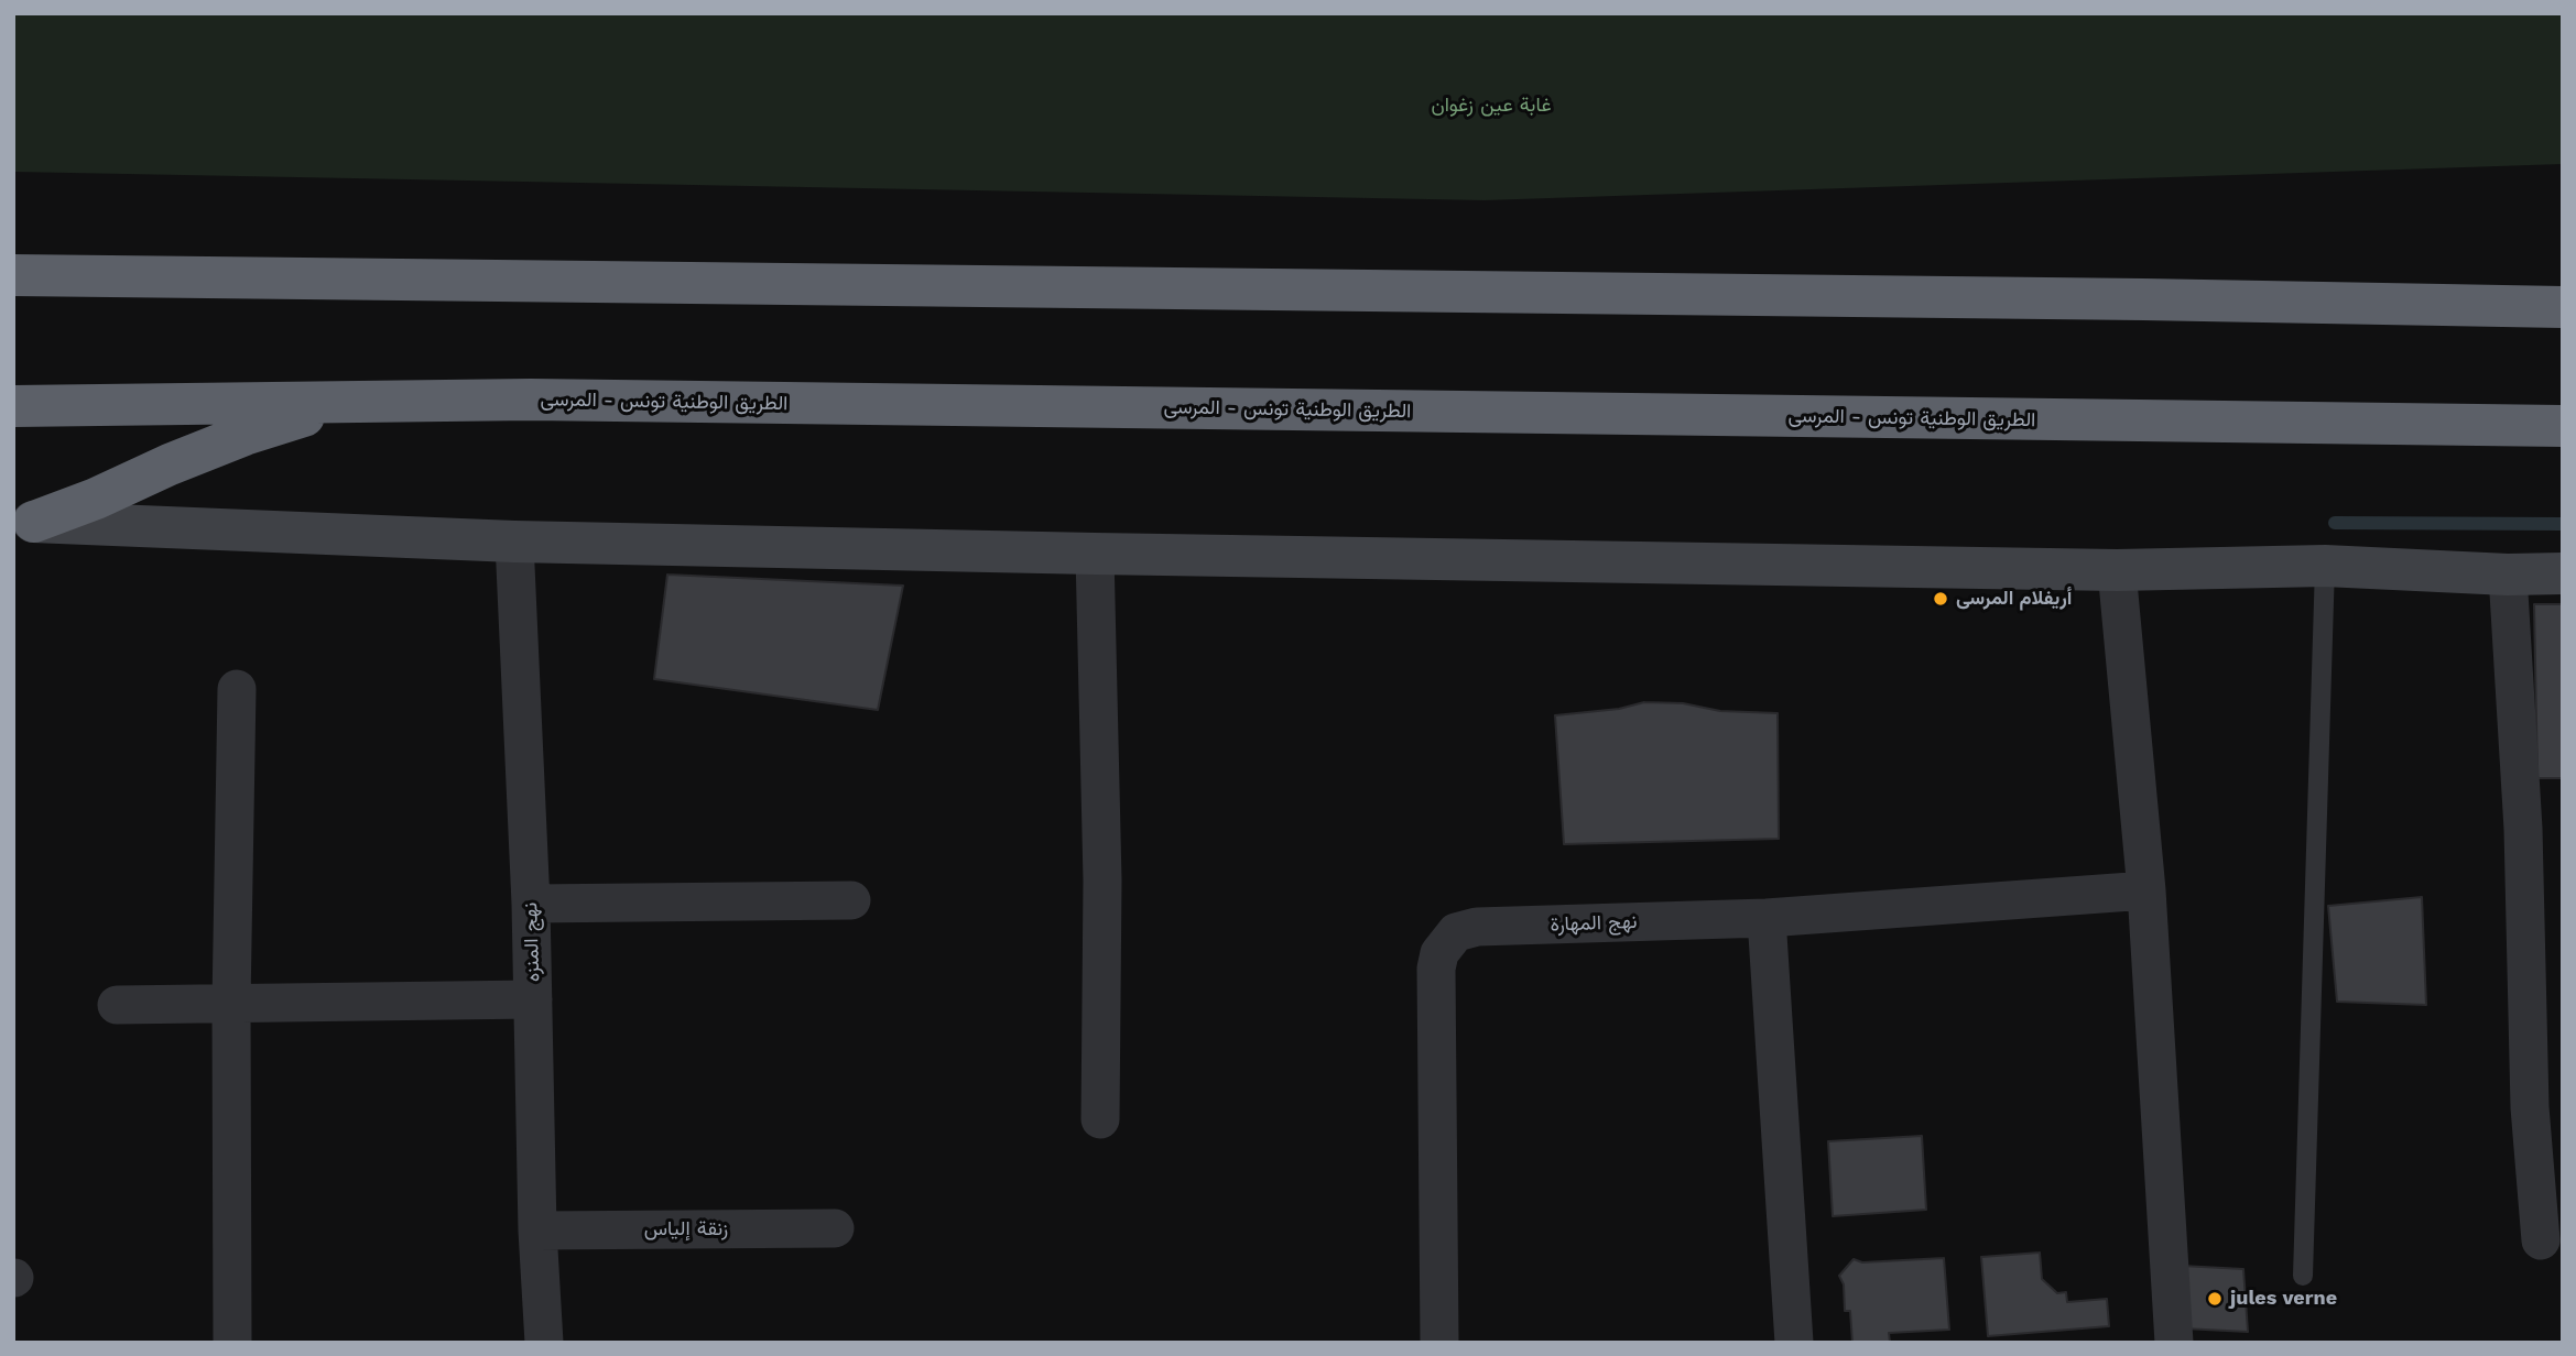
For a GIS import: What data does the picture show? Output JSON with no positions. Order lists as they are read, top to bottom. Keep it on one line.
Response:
{"streets":{"highway":["الطريق الوطنية تونس - المرسى"],"street":["نهج المهارة","نهج المنزه","زنقة إلياس"]},"crossings":[["نهج المنزه","زنقة إلياس"]],"parks":["غابة عين زغوان"],"places":["أريفلام المرسى","jules verne"]}
